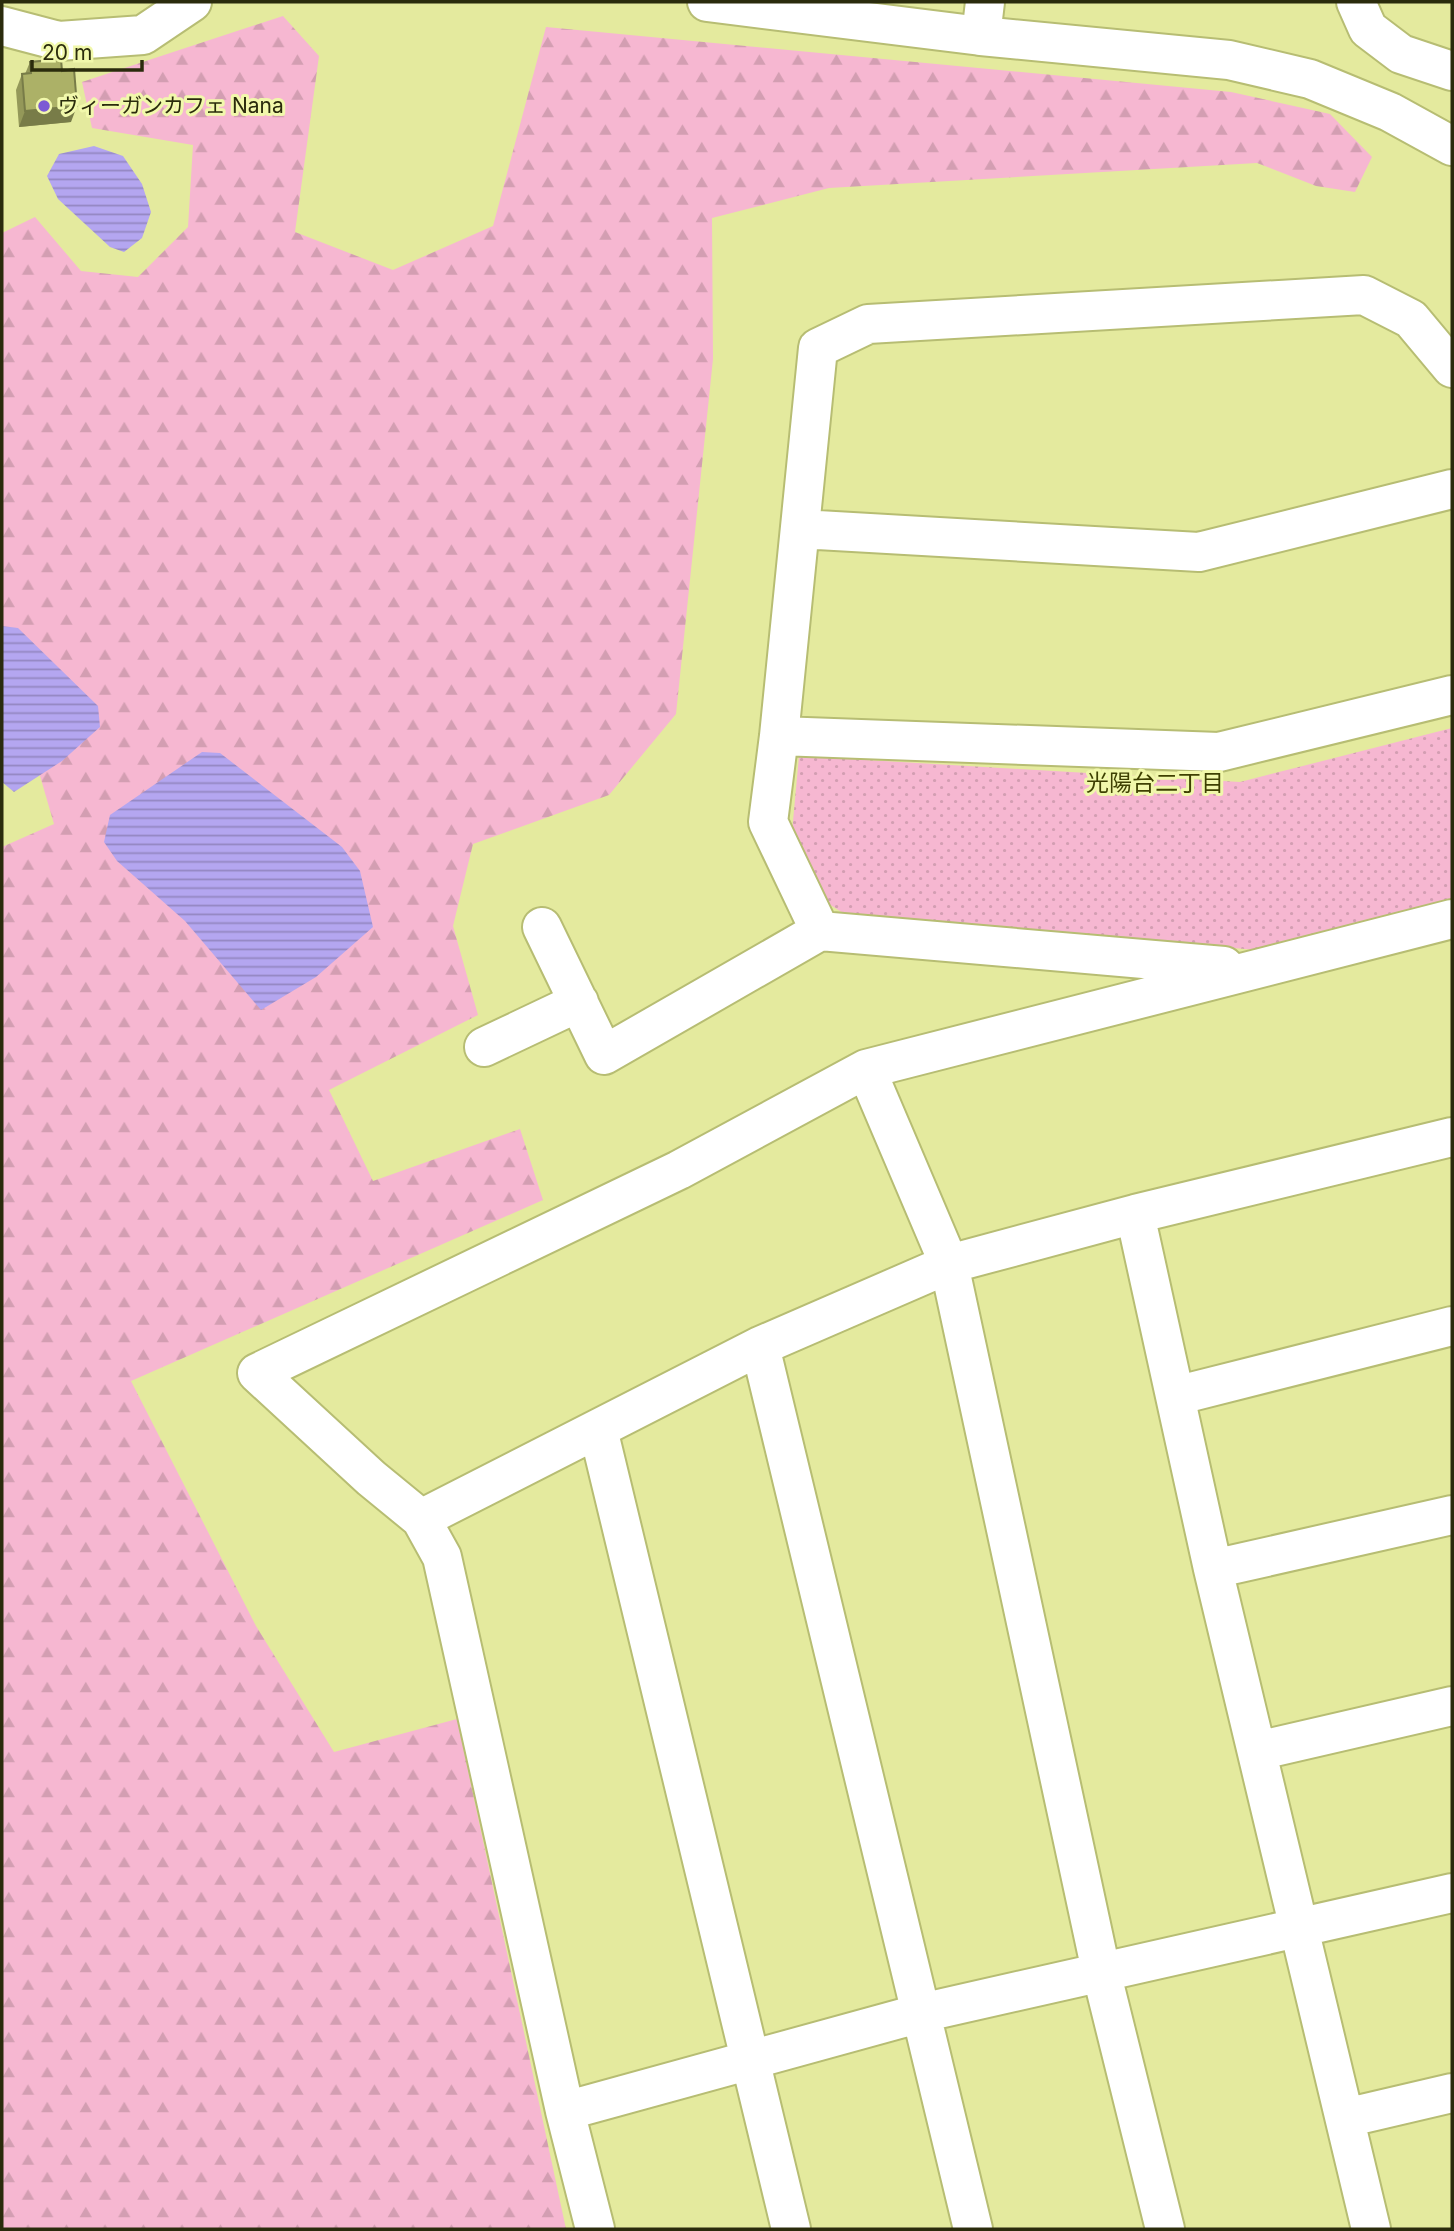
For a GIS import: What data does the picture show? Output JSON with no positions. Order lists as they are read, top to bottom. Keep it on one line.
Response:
{"districts":["光陽台二丁目"],"places":["ヴィーガンカフェ Nana"],"scale_bar":"20 m"}
